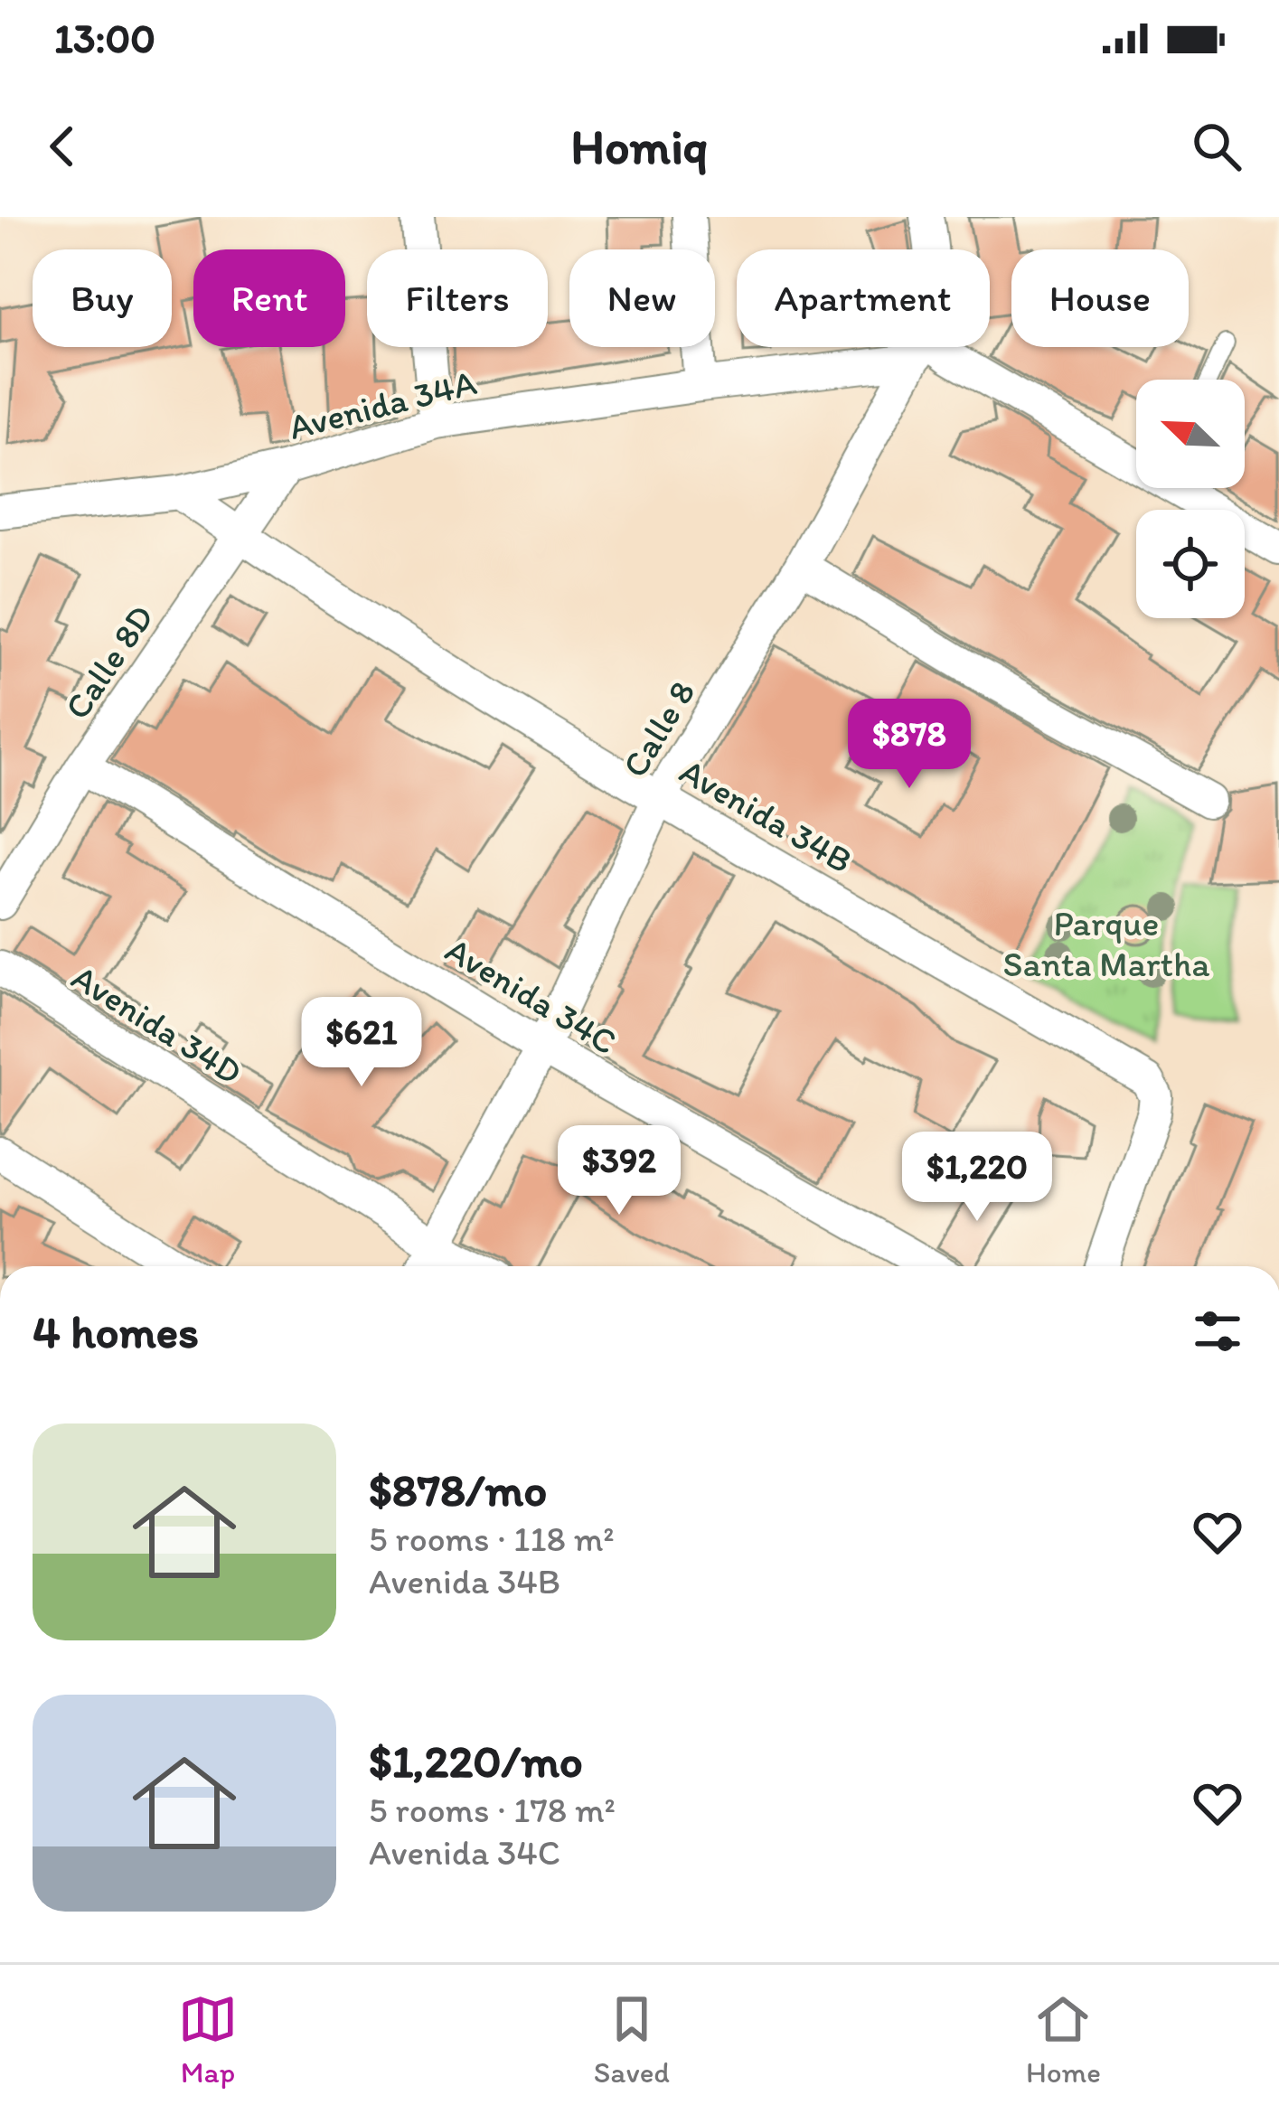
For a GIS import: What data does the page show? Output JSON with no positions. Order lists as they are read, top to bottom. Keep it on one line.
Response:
{"streets":{"street":["Avenida 34A","Calle 8D","Calle 8","Avenida 34B","Avenida 34C","Avenida 34D"]},"crossings":[["Avenida 34A","Calle 8D"],["Avenida 34A","Calle 8"],["Avenida 34A","Avenida 34B"],["Calle 8D","Avenida 34B"],["Calle 8D","Avenida 34C"],["Calle 8","Avenida 34B"],["Calle 8","Avenida 34C"],["Calle 8","Avenida 34D"]],"parks":["Parque Santa Martha"],"north":"top left","page":{"status":"13:00","header":"Homiq","chip":["Buy","Rent","Filters","New","Apartment","House"],"price":["$878","$621","$392","$1,220"],"heading":"4 homes","list":[{"name":"$878/mo","note":"5 rooms · 118 m² · Avenida 34B"},{"name":"$1,220/mo","note":"5 rooms · 178 m² · Avenida 34C"}],"tabs":["Map","Saved","Home"]}}
